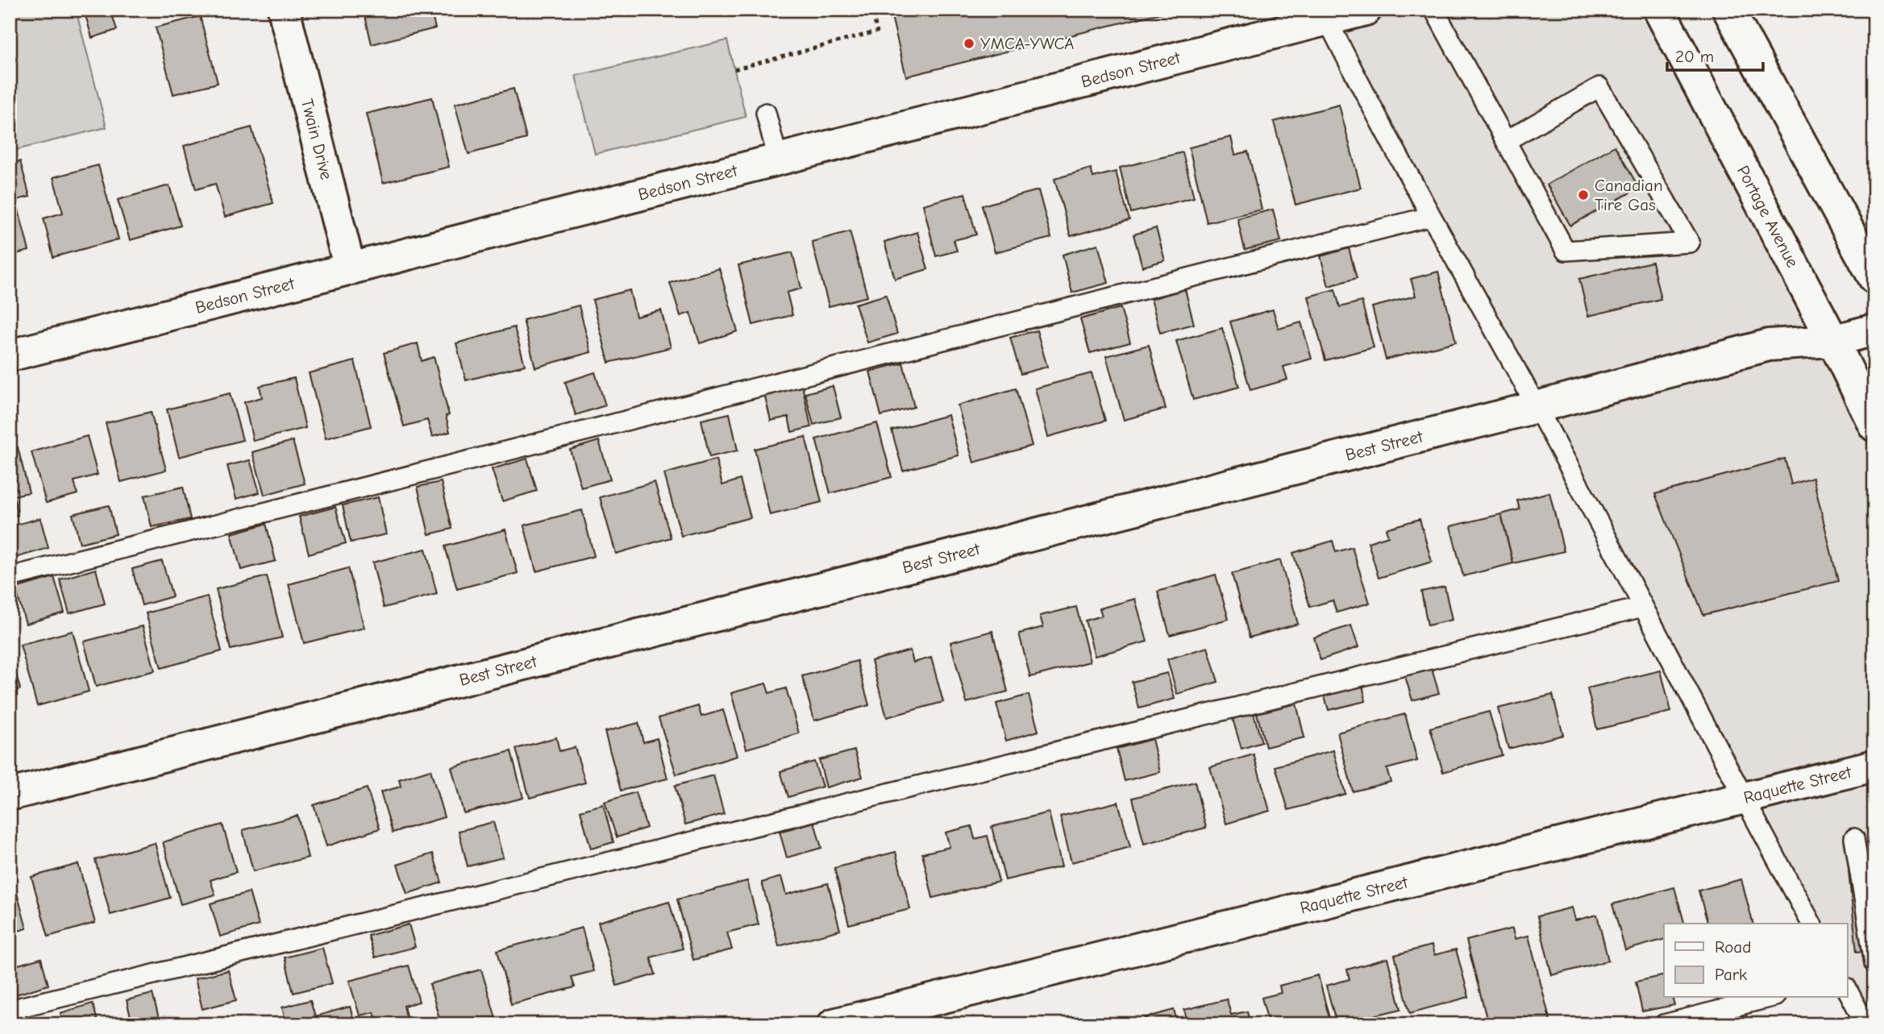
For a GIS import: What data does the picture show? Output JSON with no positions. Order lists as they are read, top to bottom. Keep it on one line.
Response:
{"streets":{"main road":["Bedson Street","Twain Drive","Portage Avenue","Best Street","Raquette Street"]},"crossings":[["Bedson Street","Twain Drive"],["Portage Avenue","Best Street"]],"places":["YMCA-YWCA","Canadian Tire Gas"],"legend":["Road","Park"],"scale_bar":"20 m"}
